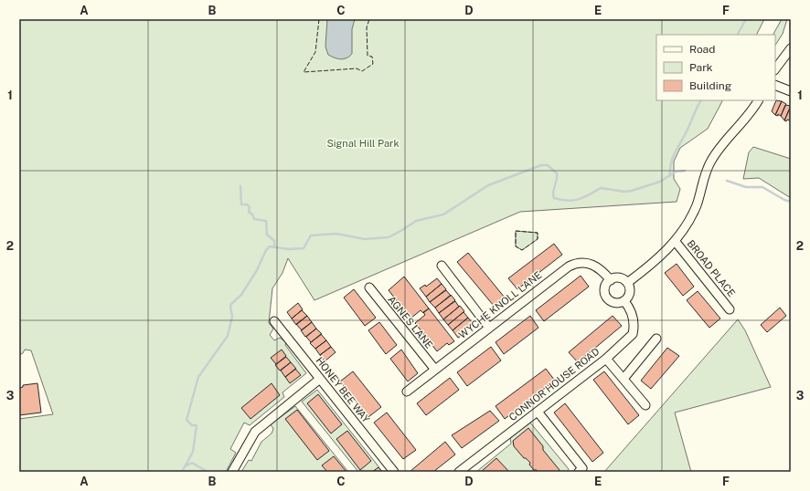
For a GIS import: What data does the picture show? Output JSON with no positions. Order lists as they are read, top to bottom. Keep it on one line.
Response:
{"streets":{"street":["BROAD PLACE","WYCHE KNOLL LANE","AGNES LANE","CONNOR HOUSE ROAD","HONEY BEE WAY"]},"crossings":[["WYCHE KNOLL LANE","AGNES LANE"],["WYCHE KNOLL LANE","CONNOR HOUSE ROAD"]],"parks":["Signal Hill Park"],"legend":["Road","Park","Building"],"grid":{"columns":["A","B","C","D","E","F"],"rows":["1","2","3"]}}
